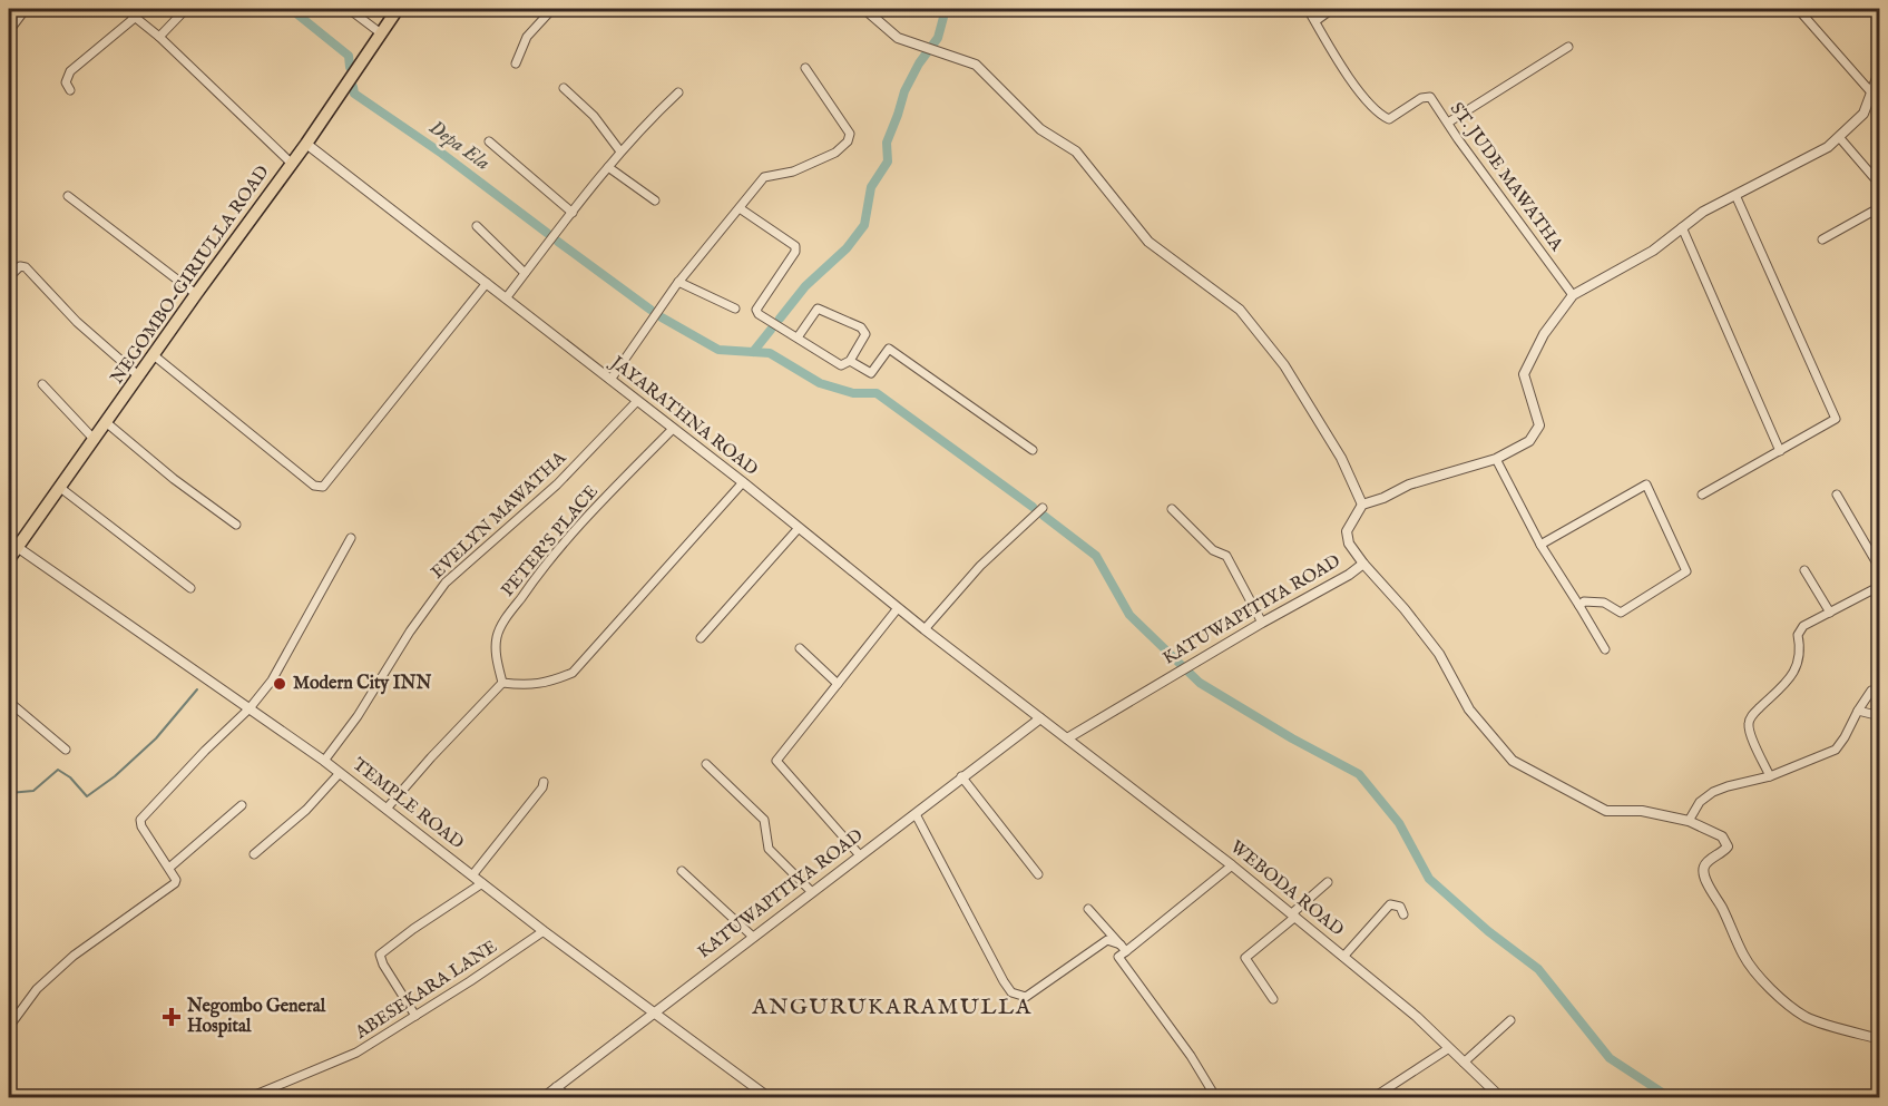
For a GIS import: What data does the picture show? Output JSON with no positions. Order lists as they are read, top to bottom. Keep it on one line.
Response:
{"streets":{"main road":["NEGOMBO-GIRIULLA ROAD"],"street":["ST. JUDE MAWATHA","JAYARATHNA ROAD","EVELYN MAWATHA","PETER'S PLACE","KATUWAPITIYA ROAD","TEMPLE ROAD","WEBODA ROAD","ABESEKARA LANE"]},"crossings":[["NEGOMBO-GIRIULLA ROAD","JAYARATHNA ROAD"],["NEGOMBO-GIRIULLA ROAD","TEMPLE ROAD"],["JAYARATHNA ROAD","EVELYN MAWATHA"],["JAYARATHNA ROAD","PETER'S PLACE"],["JAYARATHNA ROAD","KATUWAPITIYA ROAD"],["JAYARATHNA ROAD","WEBODA ROAD"],["EVELYN MAWATHA","TEMPLE ROAD"],["KATUWAPITIYA ROAD","TEMPLE ROAD"],["KATUWAPITIYA ROAD","WEBODA ROAD"],["TEMPLE ROAD","ABESEKARA LANE"]],"districts":["ANGURUKARAMULLA"],"water":["Depa Ela"],"places":{"other":["Modern City INN"],"health":["Negombo General Hospital"]}}
